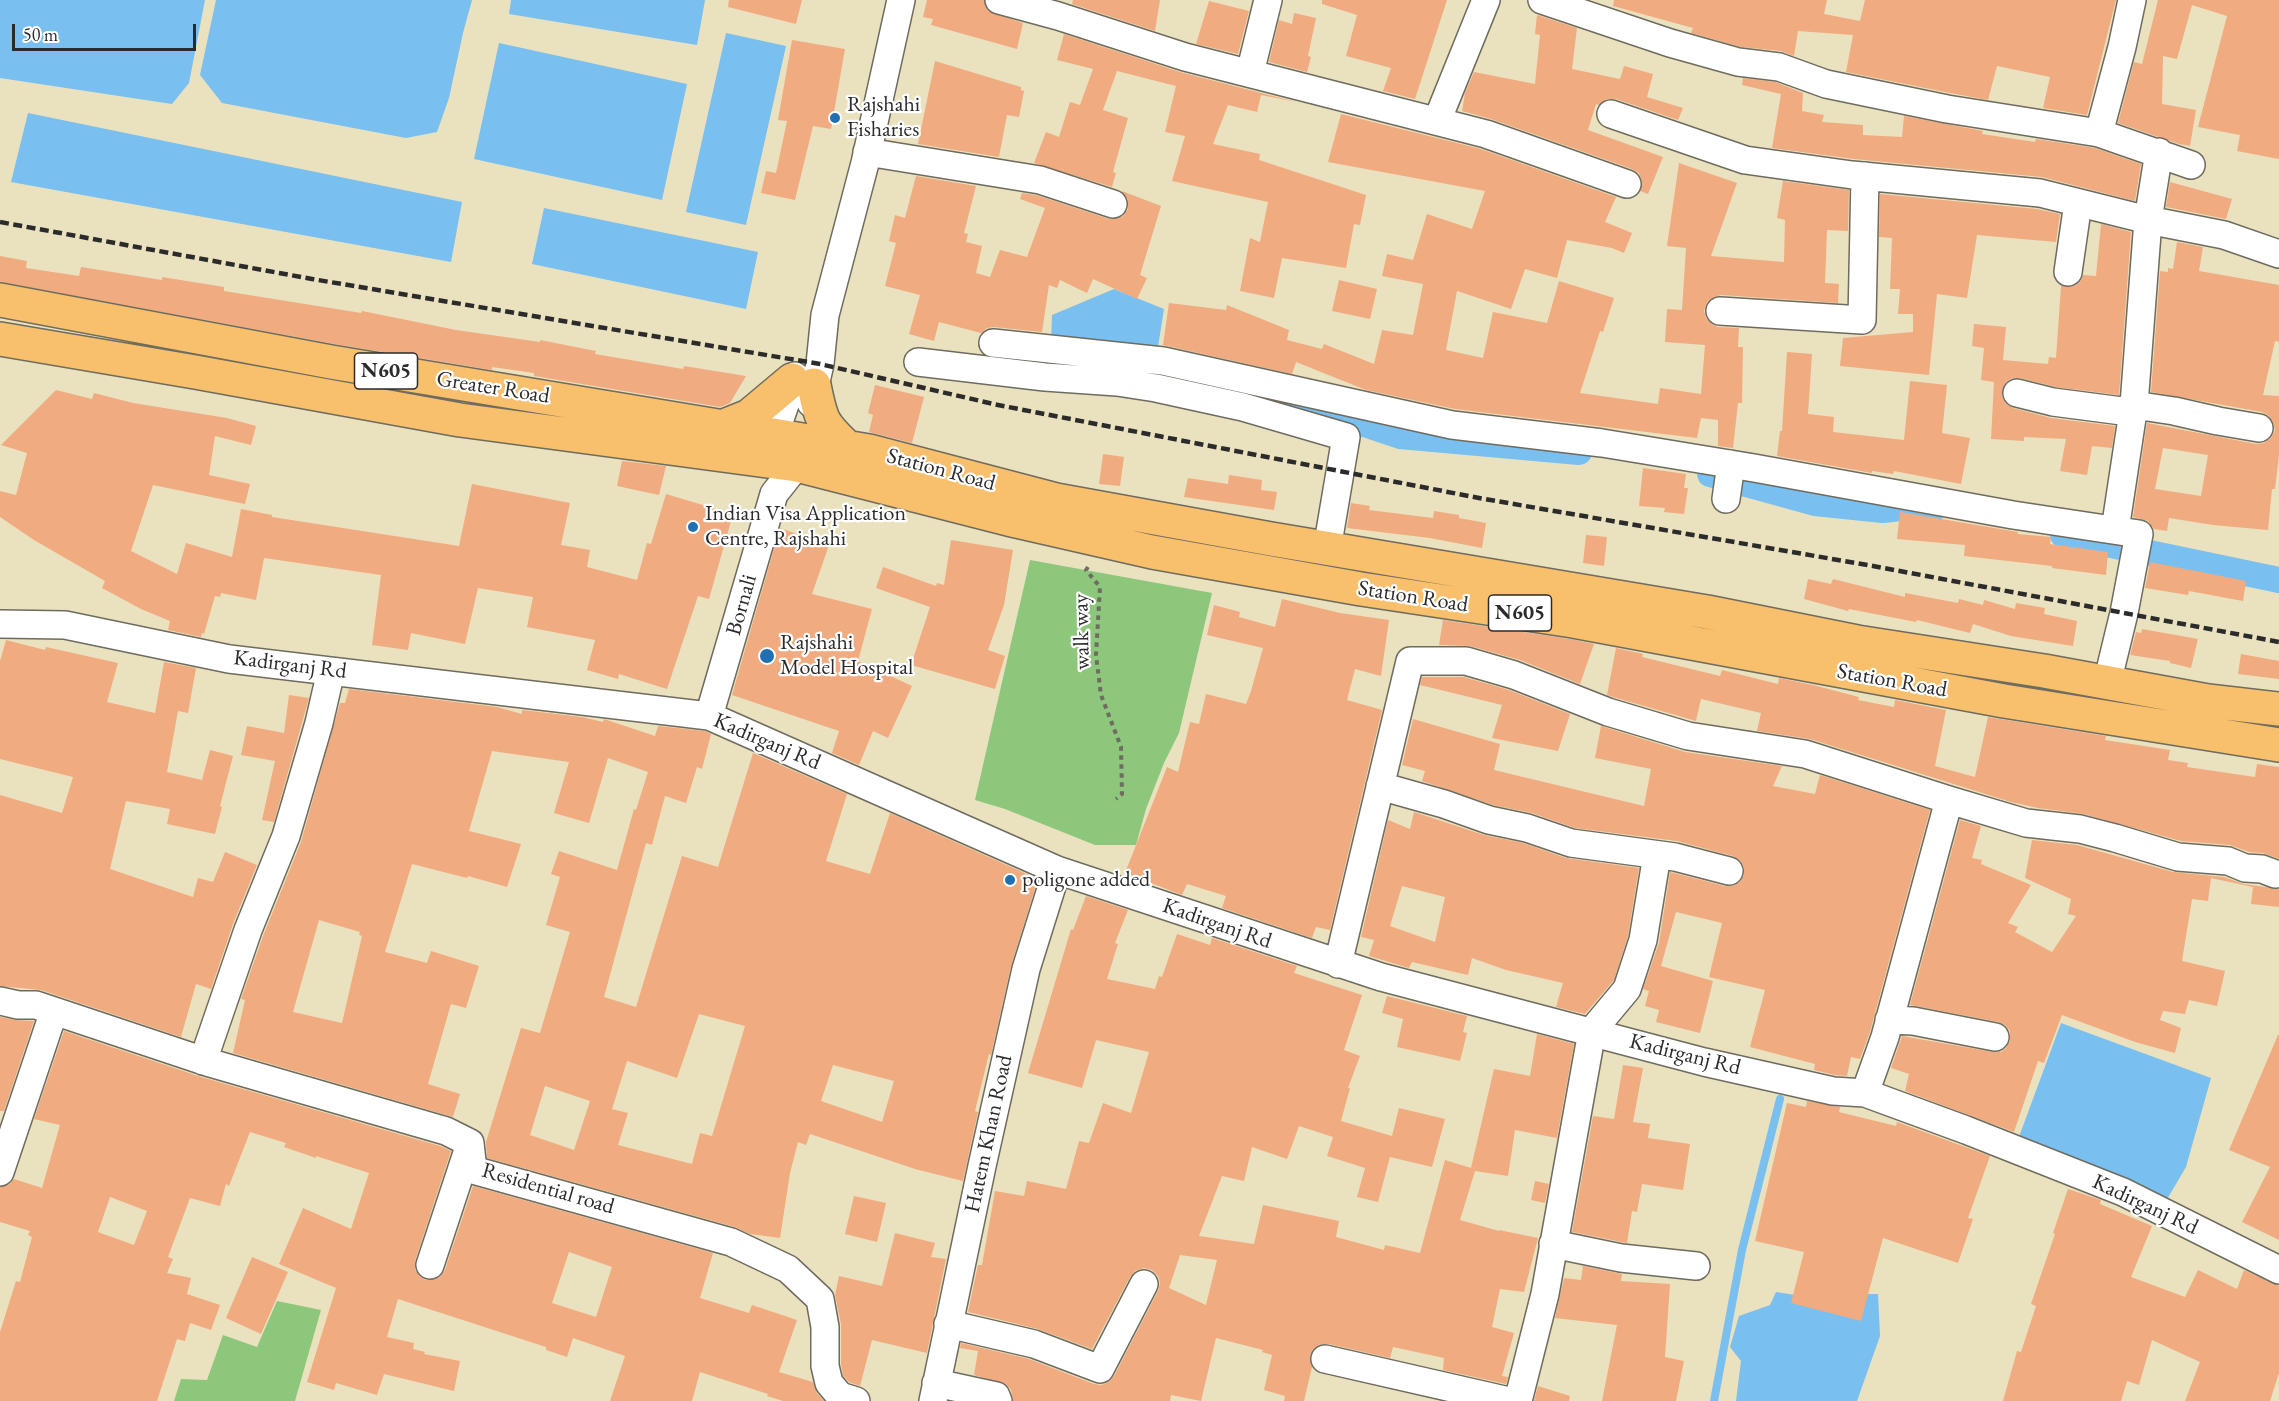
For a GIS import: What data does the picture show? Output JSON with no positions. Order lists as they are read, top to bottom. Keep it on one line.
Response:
{"streets":{"highway":["N605","Greater Road","Station Road"],"street":["Bornali","Kadirganj Rd","Hatem Khan Road","Residential road"],"path":["walk way"]},"crossings":[["Greater Road","Station Road"],["Greater Road","Bornali"],["Station Road","Bornali"],["Station Road","walk way"],["Bornali","Kadirganj Rd"],["Kadirganj Rd","Hatem Khan Road"]],"places":["Rajshahi Fisharies","Indian Visa Application Centre, Rajshahi","Rajshahi Model Hospital","poligone added"],"scale_bar":"50 m"}
